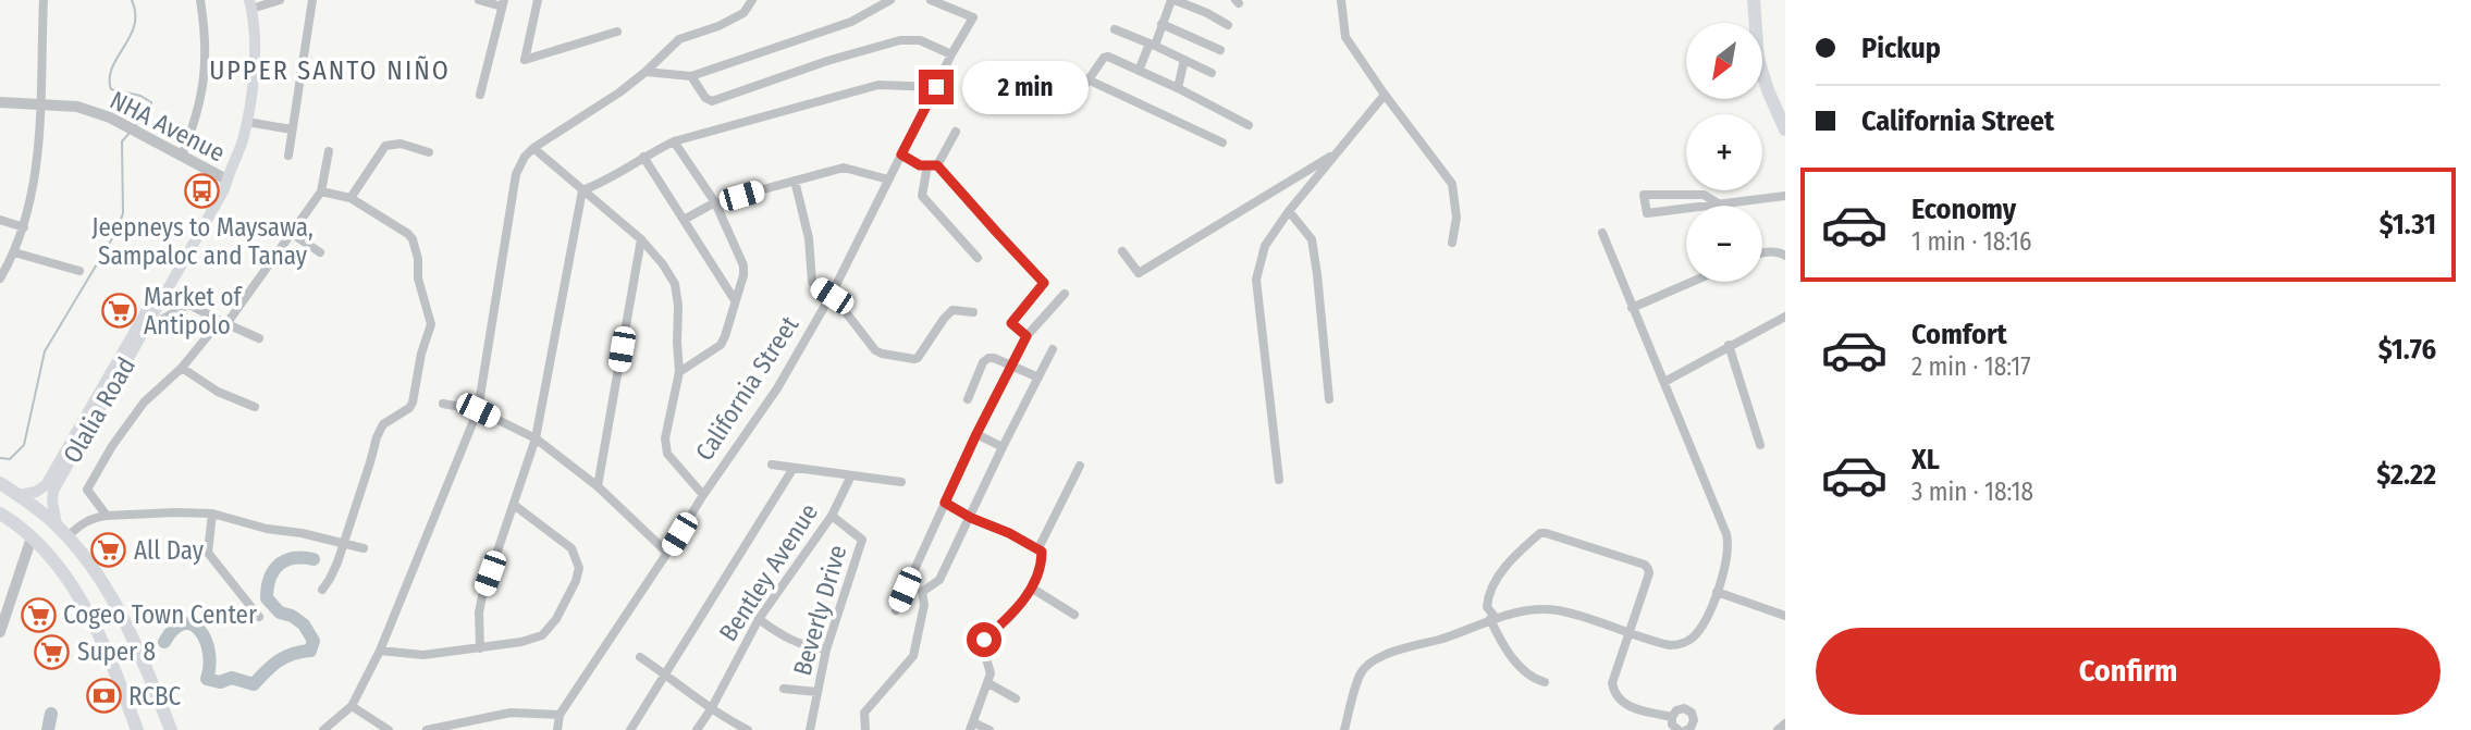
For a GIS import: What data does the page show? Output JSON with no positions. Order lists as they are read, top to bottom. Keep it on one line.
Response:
{"streets":{"main road":["Olalia Road"],"street":["NHA Avenue","California Street","Bentley Avenue","Beverly Drive"]},"crossings":[["NHA Avenue","Olalia Road"],["Bentley Avenue","Beverly Drive"]],"districts":["UPPER SANTO NIÑO"],"places":{"bus stop":["Jeepneys to Maysawa, Sampaloc and Tanay"],"supermarket":["Market of Antipolo","All Day","Cogeo Town Center","Super 8"],"bank":["RCBC"]},"north":"bottom left","page":{"banner":["Pickup","California Street"],"map_buttons":["+","−"],"bubble":"2 min","list":[{"name":"Economy","note":"1 min · 18:16","value":"$1.31"},{"name":"Comfort","note":"2 min · 18:17","value":"$1.76"},{"name":"XL","note":"3 min · 18:18","value":"$2.22"}],"buttons":"Confirm"}}
